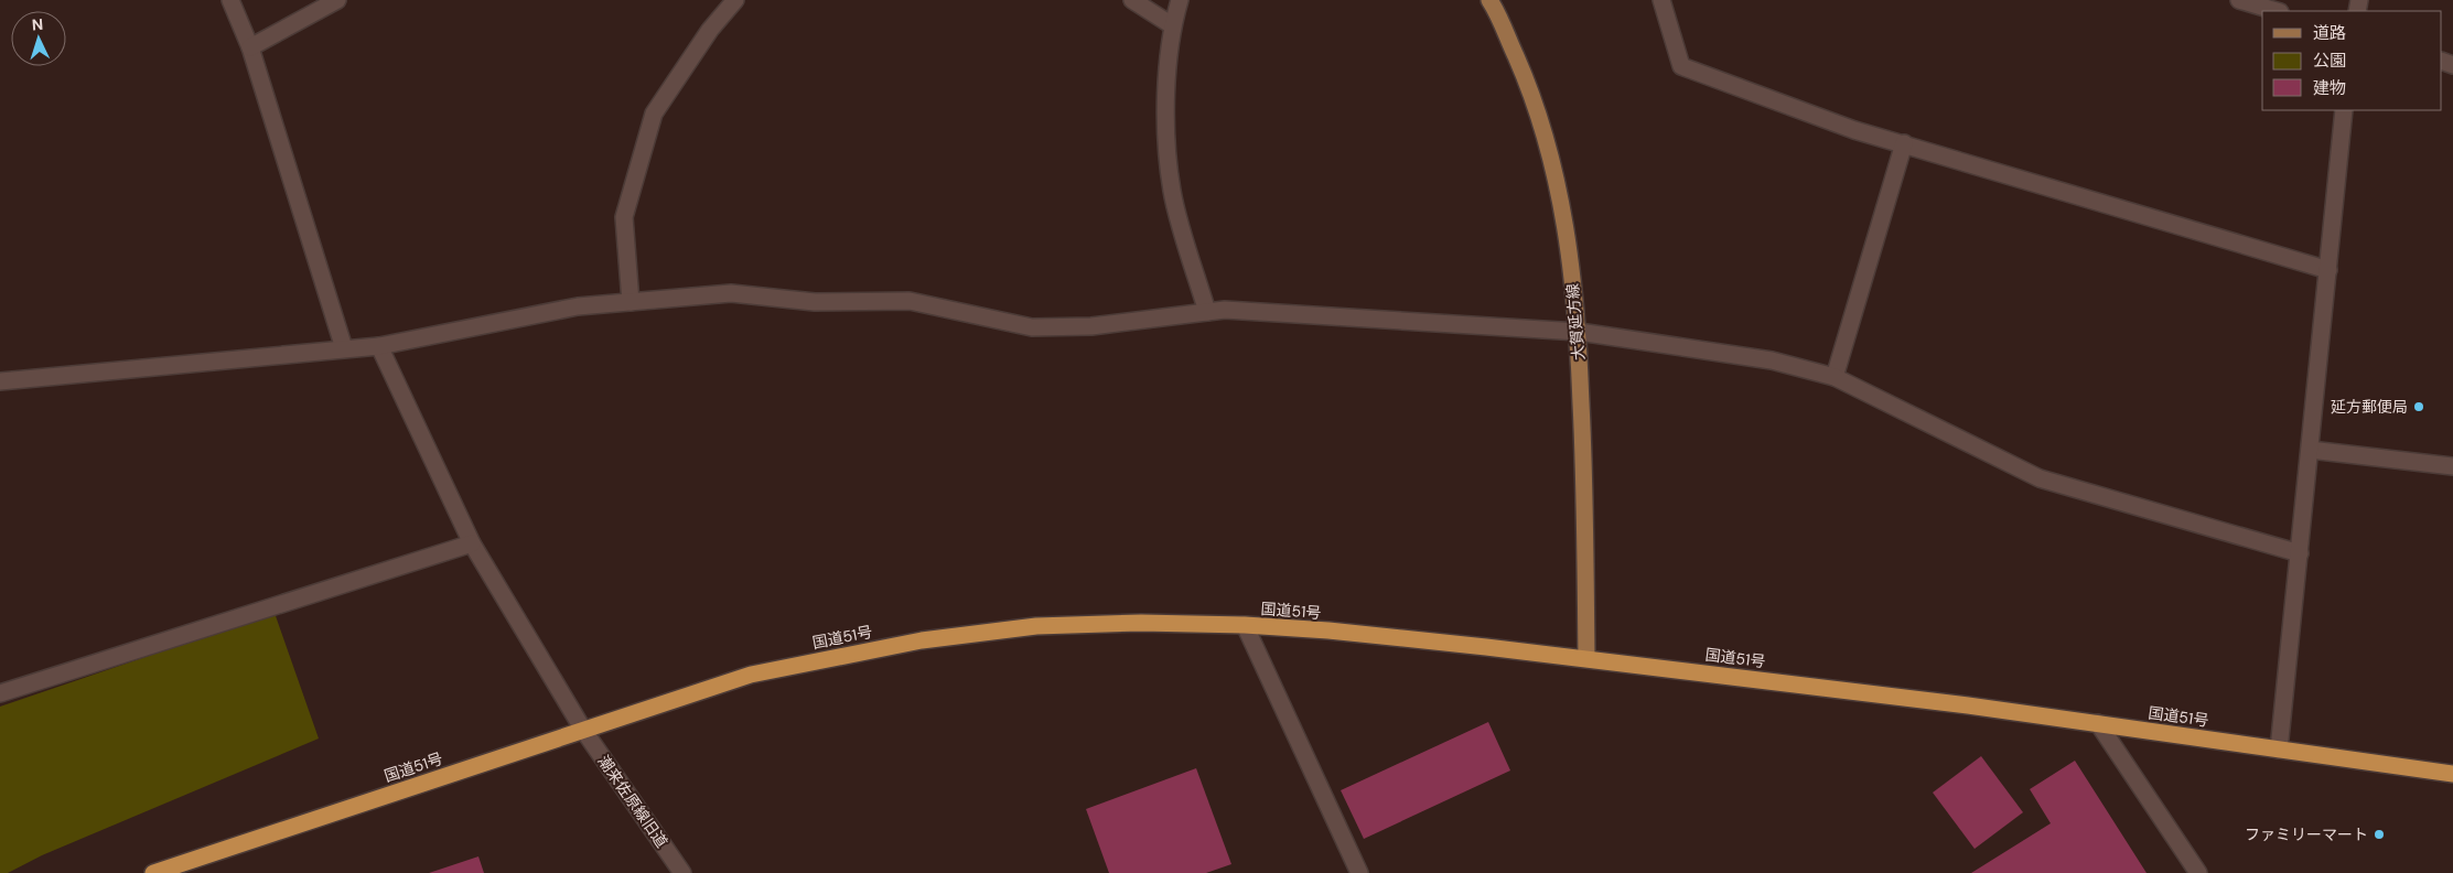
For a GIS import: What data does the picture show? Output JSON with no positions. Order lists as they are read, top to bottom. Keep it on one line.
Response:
{"streets":{"highway":["国道51号"],"main road":["大賀延方線"],"street":["潮来佐原線旧道"]},"crossings":[["大賀延方線","国道51号"],["国道51号","潮来佐原線旧道"]],"places":["延方郵便局","ファミリーマート"],"legend":["道路","公園","建物"],"north":"top"}
